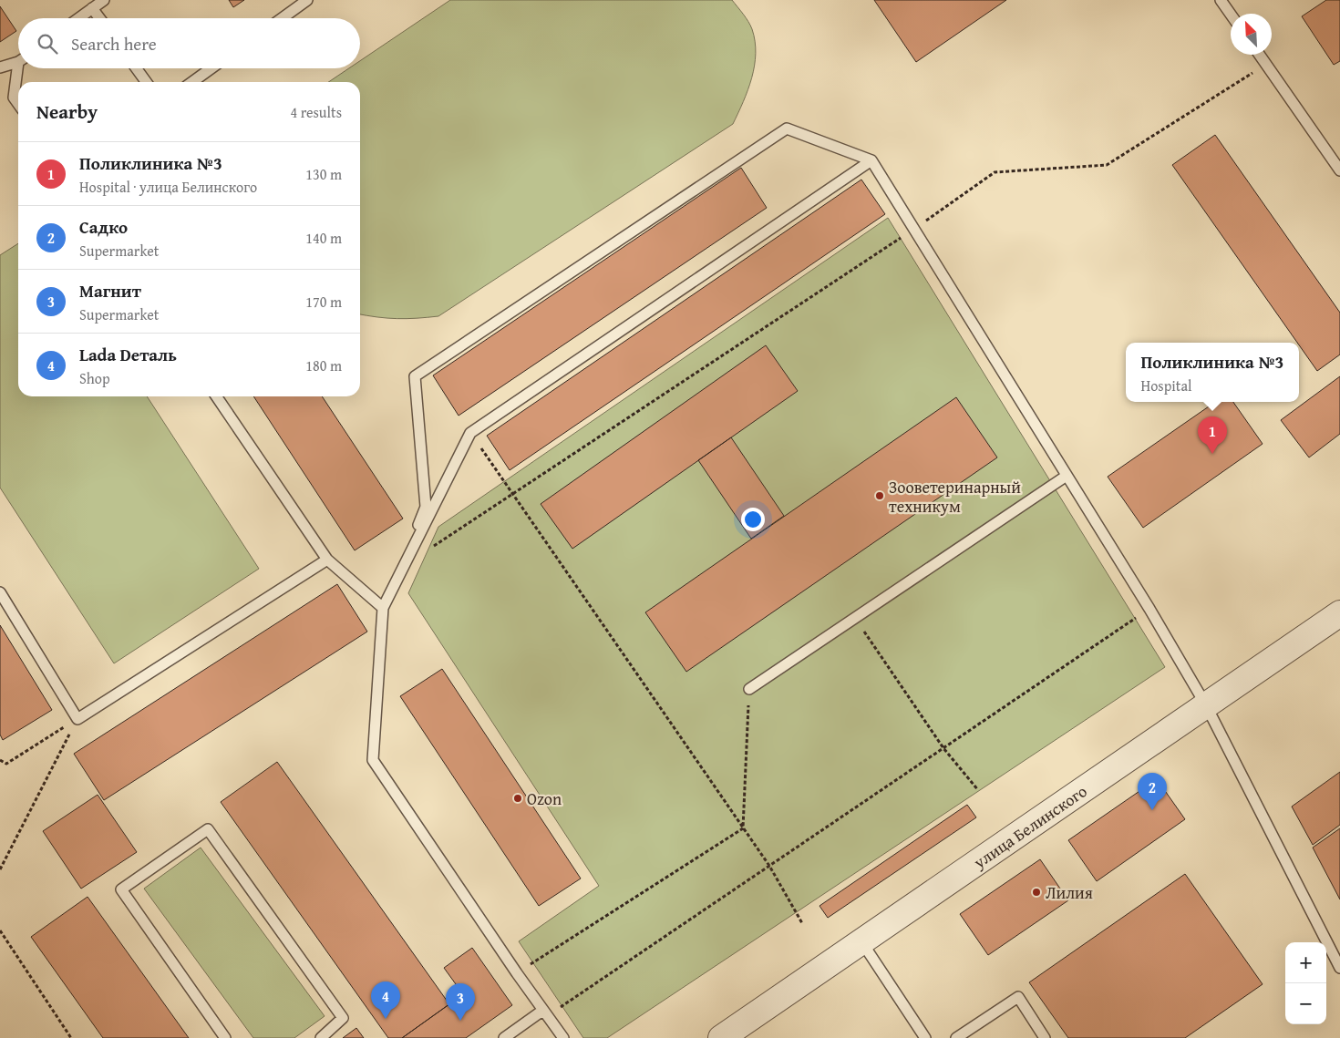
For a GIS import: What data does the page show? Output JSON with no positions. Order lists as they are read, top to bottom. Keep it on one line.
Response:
{"streets":{"street":["улица Белинского"]},"places":["Зооветеринарный техникум","Ozon","Лилия"],"north":"top left","page":{"search":"Search here","heading":["Nearby","4 results"],"list":[{"mark":"1","name":"Поликлиника №3","note":"Hospital · улица Белинского","value":"130 m"},{"mark":"2","name":"Садко","note":"Supermarket","value":"140 m"},{"mark":"3","name":"Магнит","note":"Supermarket","value":"170 m"},{"mark":"4","name":"Lada Dеталь","note":"Shop","value":"180 m"}],"popup":["Поликлиника №3","Hospital"],"pins":["1","2","4","3"],"map_buttons":["+","−"]}}
